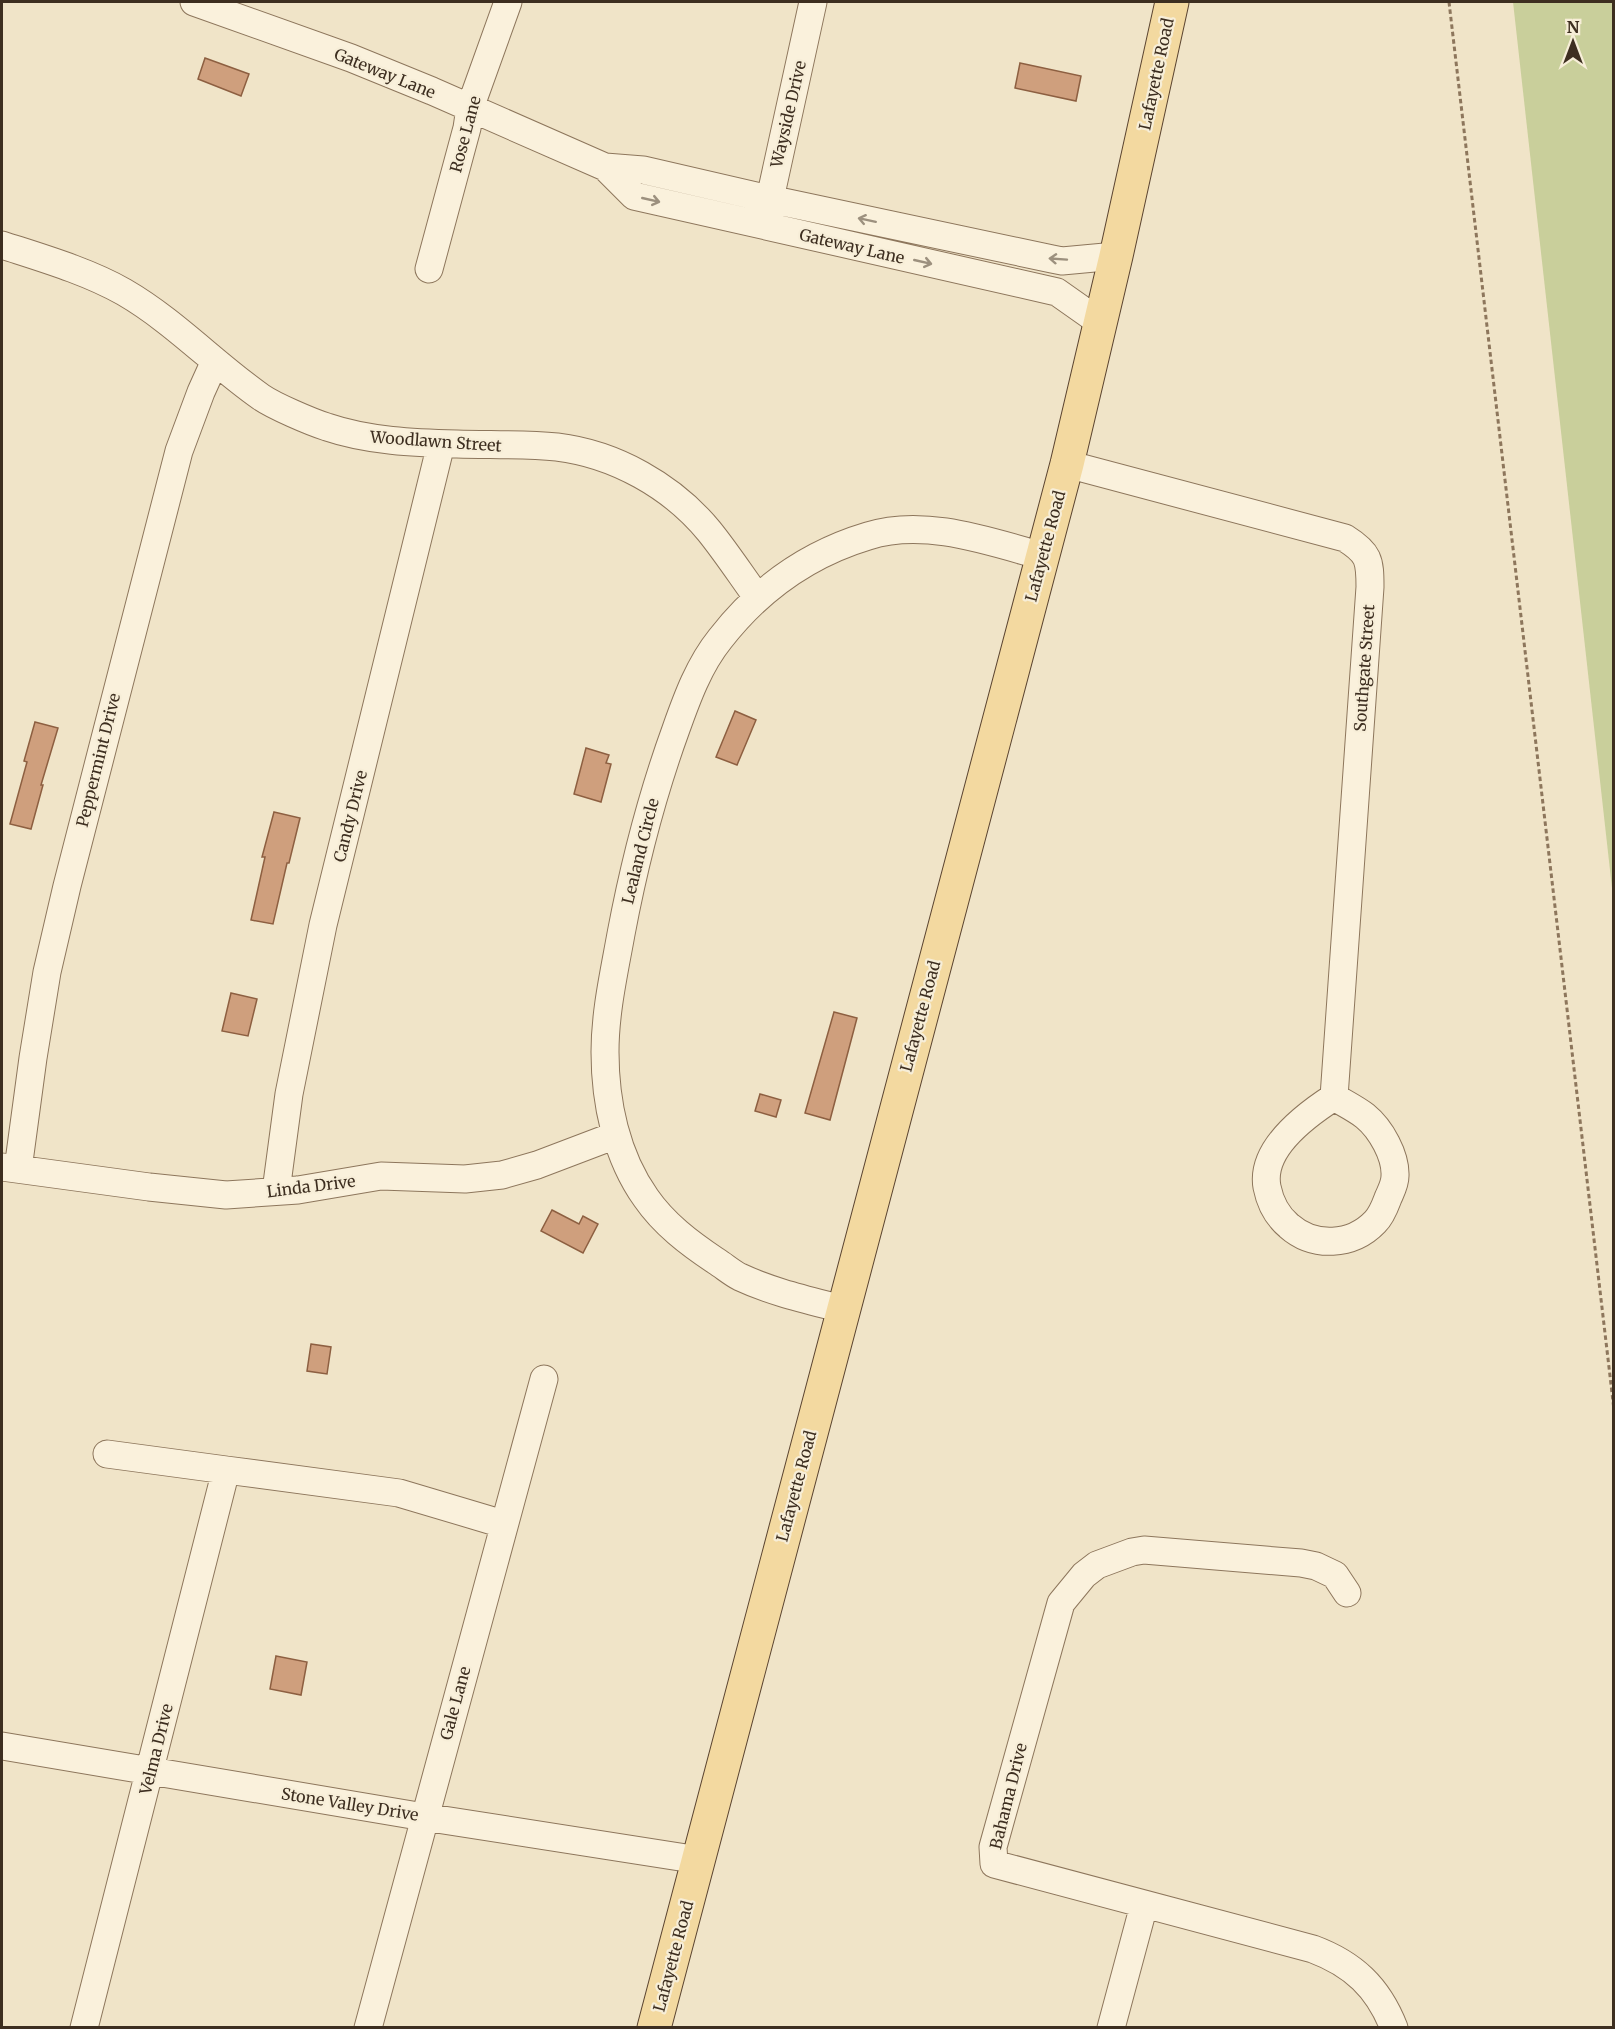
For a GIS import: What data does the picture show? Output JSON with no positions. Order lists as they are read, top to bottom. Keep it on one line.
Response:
{"streets":{"main road":["Lafayette Road"],"street":["Gateway Lane","Wayside Drive","Rose Lane","Woodlawn Street","Southgate Street","Peppermint Drive","Candy Drive","Lealand Circle","Linda Drive","Gale Lane","Velma Drive","Bahama Drive","Stone Valley Drive"]},"crossings":[["Gateway Lane","Lafayette Road"],["Gateway Lane","Wayside Drive"],["Gateway Lane","Rose Lane"],["Lafayette Road","Southgate Street"],["Lafayette Road","Lealand Circle"],["Lafayette Road","Stone Valley Drive"],["Woodlawn Street","Peppermint Drive"],["Woodlawn Street","Candy Drive"],["Woodlawn Street","Lealand Circle"],["Peppermint Drive","Linda Drive"],["Candy Drive","Linda Drive"],["Lealand Circle","Linda Drive"],["Gale Lane","Stone Valley Drive"],["Velma Drive","Stone Valley Drive"]],"north":"top"}
